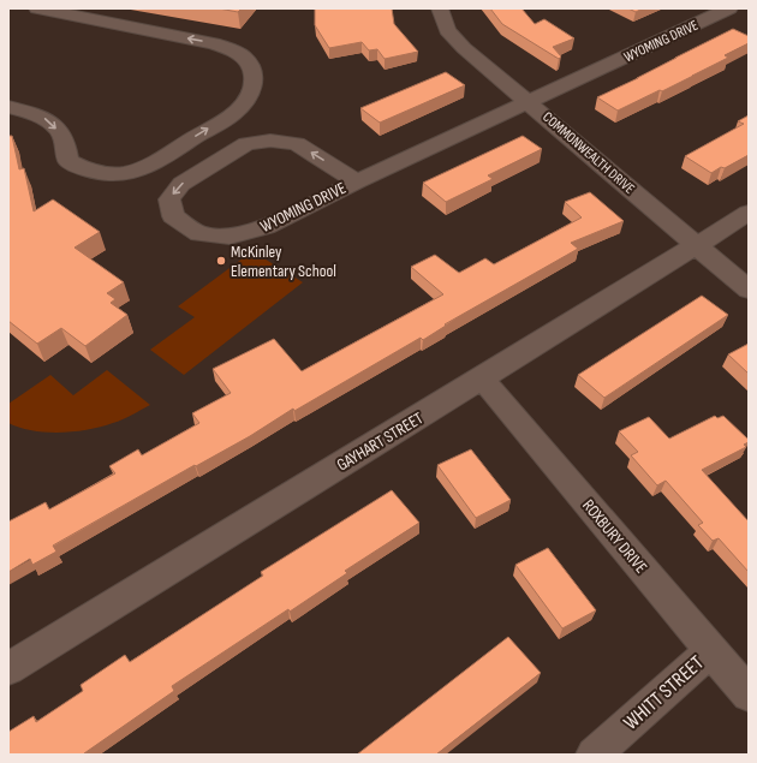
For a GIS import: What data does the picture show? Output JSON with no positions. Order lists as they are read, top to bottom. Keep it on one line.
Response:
{"streets":{"street":["WYOMING DRIVE","COMMONWEALTH DRIVE","GAYHART STREET","ROXBURY DRIVE","WHITT STREET"]},"crossings":[["WYOMING DRIVE","COMMONWEALTH DRIVE"],["COMMONWEALTH DRIVE","GAYHART STREET"],["GAYHART STREET","ROXBURY DRIVE"],["ROXBURY DRIVE","WHITT STREET"]],"places":["McKinley Elementary School"]}
